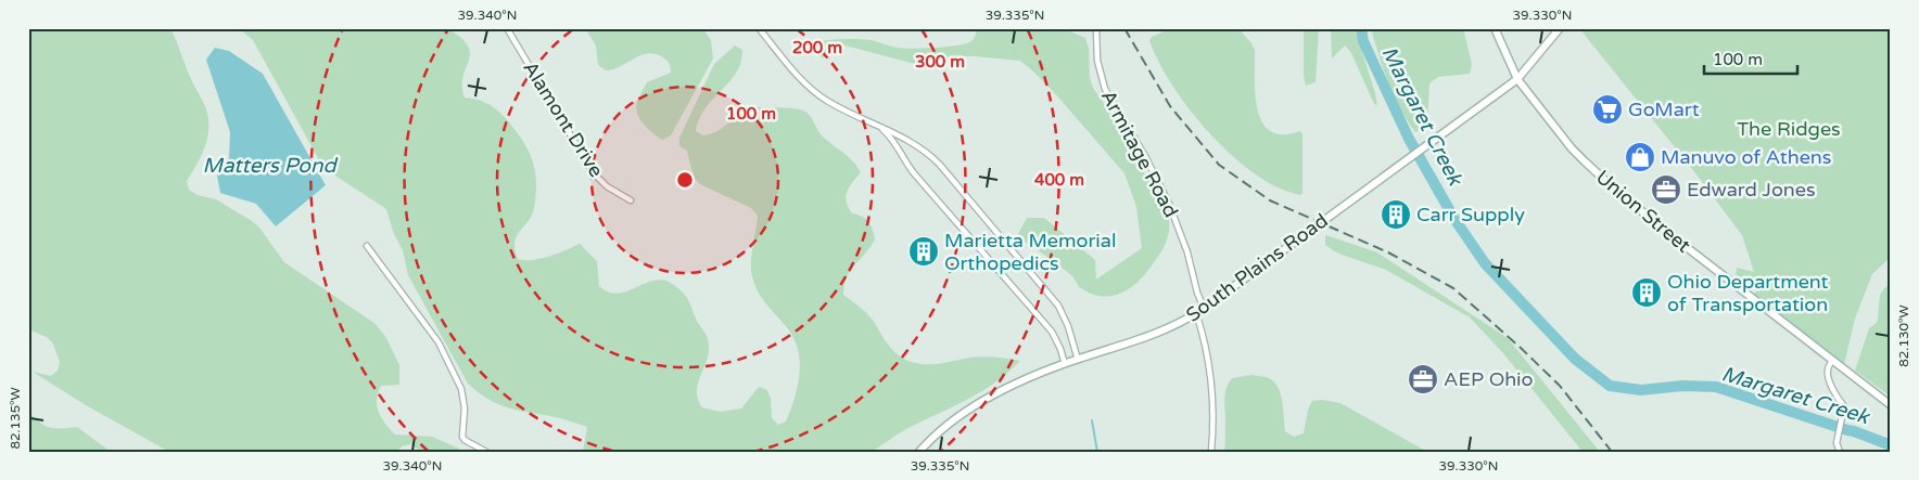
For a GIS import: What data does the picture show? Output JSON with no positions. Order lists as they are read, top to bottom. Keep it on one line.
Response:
{"streets":{"main road":["Union Street","South Plains Road"],"street":["Alamont Drive","Armitage Road"]},"crossings":[["Armitage Road","South Plains Road"],["Union Street","South Plains Road"]],"water":["Margaret Creek","Matters Pond"],"parks":["The Ridges"],"places":{"supermarket":["GoMart"],"shop":["Manuvo of Athens"],"office":["Edward Jones","AEP Ohio"],"building":["Carr Supply","Marietta Memorial Orthopedics","Ohio Department of Transportation"]},"scale_bar":"100 m","coordinates":["39.340°N","39.335°N","39.330°N","82.130°W","82.135°W"],"rings":["200 m","300 m","100 m","400 m"]}
